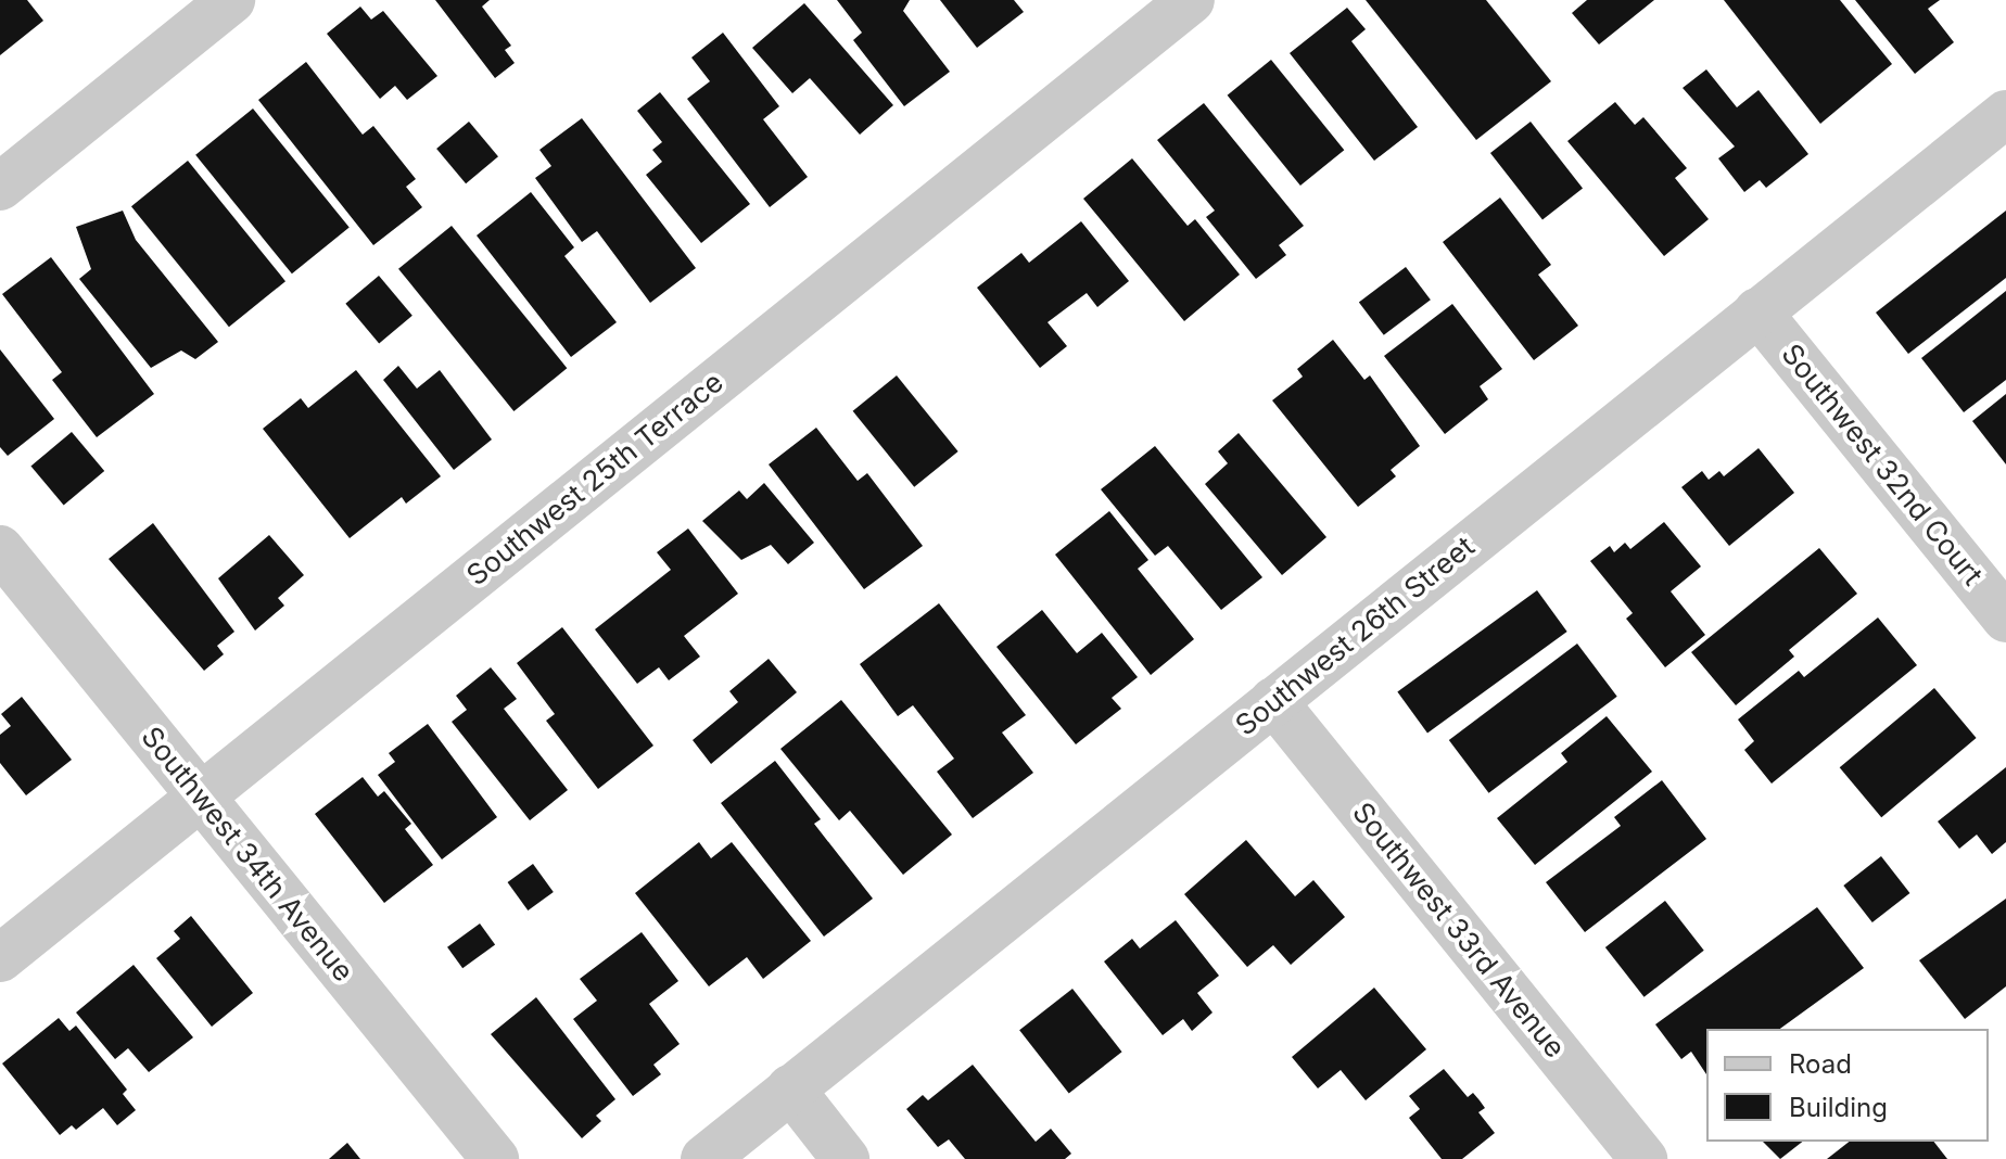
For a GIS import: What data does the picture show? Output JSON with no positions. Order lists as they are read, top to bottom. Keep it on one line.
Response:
{"streets":{"street":["Southwest 32nd Court","Southwest 25th Terrace","Southwest 26th Street","Southwest 34th Avenue","Southwest 33rd Avenue"]},"crossings":[["Southwest 32nd Court","Southwest 26th Street"],["Southwest 25th Terrace","Southwest 34th Avenue"],["Southwest 26th Street","Southwest 33rd Avenue"]],"legend":["Road","Building"]}
